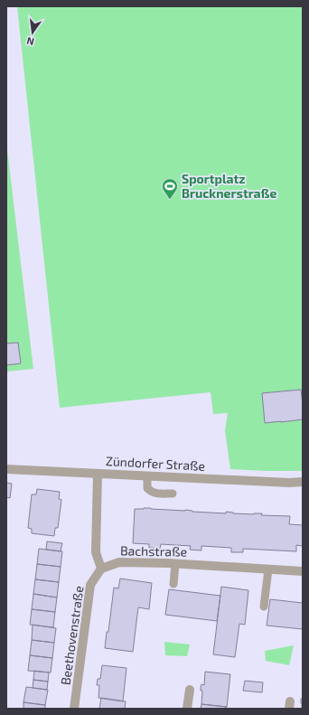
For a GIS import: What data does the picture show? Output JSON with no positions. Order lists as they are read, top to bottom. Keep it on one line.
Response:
{"streets":{"street":["Zündorfer Straße","Bachstraße","Beethovenstraße"]},"crossings":[["Bachstraße","Beethovenstraße"]],"places":{"sports":["Sportplatz Brucknerstraße"]},"north":"bottom"}
